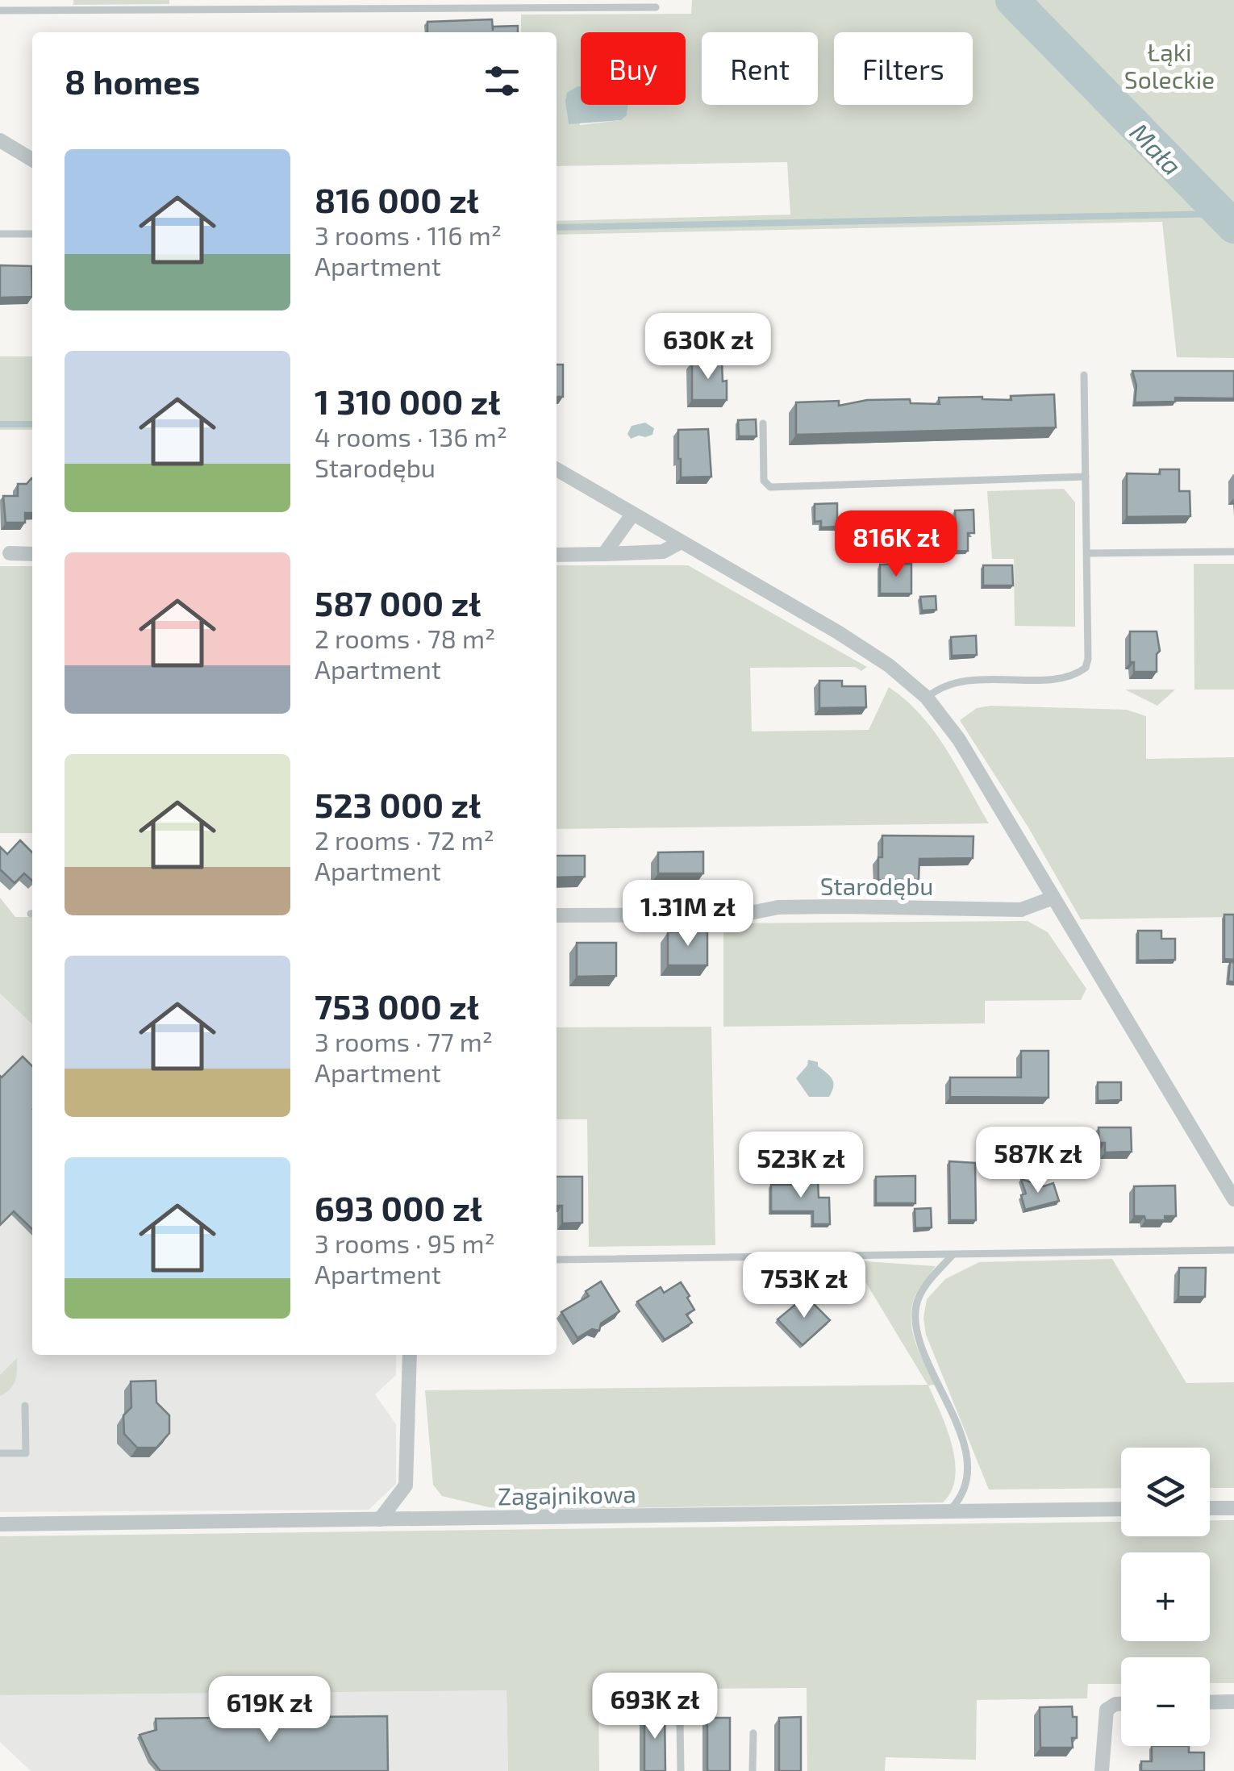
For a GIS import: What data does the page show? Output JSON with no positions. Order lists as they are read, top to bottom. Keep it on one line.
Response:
{"streets":{"street":["Starodębu","Zagajnikowa"]},"water":["Mała"],"parks":["Łąki Soleckie"],"page":{"chip":["Buy","Rent","Filters"],"heading":"8 homes","list":[{"name":"816 000 zł","note":"3 rooms · 116 m² · Apartment"},{"name":"1 310 000 zł","note":"4 rooms · 136 m² · Starodębu"},{"name":"587 000 zł","note":"2 rooms · 78 m² · Apartment"},{"name":"523 000 zł","note":"2 rooms · 72 m² · Apartment"},{"name":"753 000 zł","note":"3 rooms · 77 m² · Apartment"},{"name":"693 000 zł","note":"3 rooms · 95 m² · Apartment"}],"price":["630K zł","816K zł","1.31M zł","587K zł","523K zł","753K zł","693K zł","619K zł"],"map_buttons":["+","−"]}}
